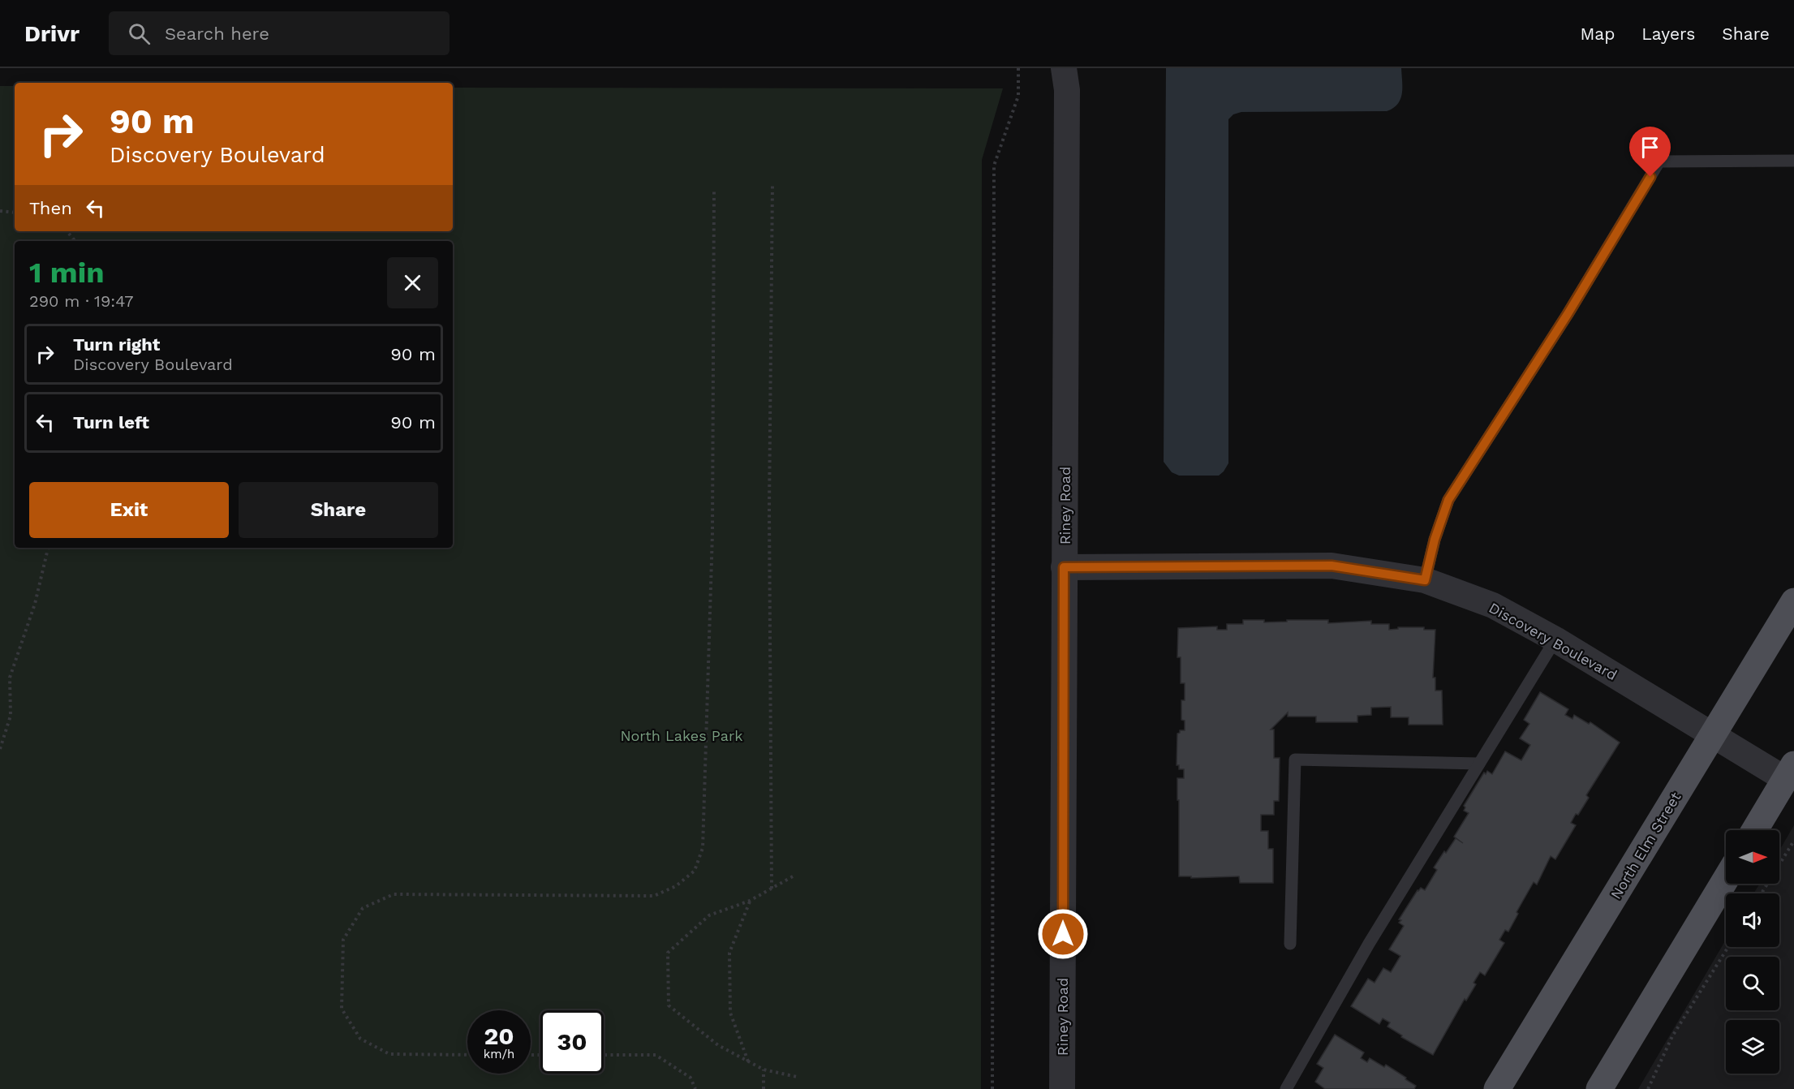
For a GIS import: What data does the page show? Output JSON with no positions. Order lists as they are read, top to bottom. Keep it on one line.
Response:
{"streets":{"main road":["North Elm Street"],"street":["Riney Road","Discovery Boulevard"]},"crossings":[["Riney Road","Discovery Boulevard"],["Discovery Boulevard","North Elm Street"]],"parks":["North Lakes Park"],"north":"right","page":{"header":"Drivr","search":"Search here","nav":["Map","Layers","Share"],"turn":["90 m","Discovery Boulevard"],"then":"Then","heading":["1 min","290 m · 19:47"],"list":[{"name":"Turn right","note":"Discovery Boulevard","value":"90 m"},{"name":"Turn left","value":"90 m"}],"buttons":["Exit","Share"],"speed":"20 km/h","limit":"30"}}
